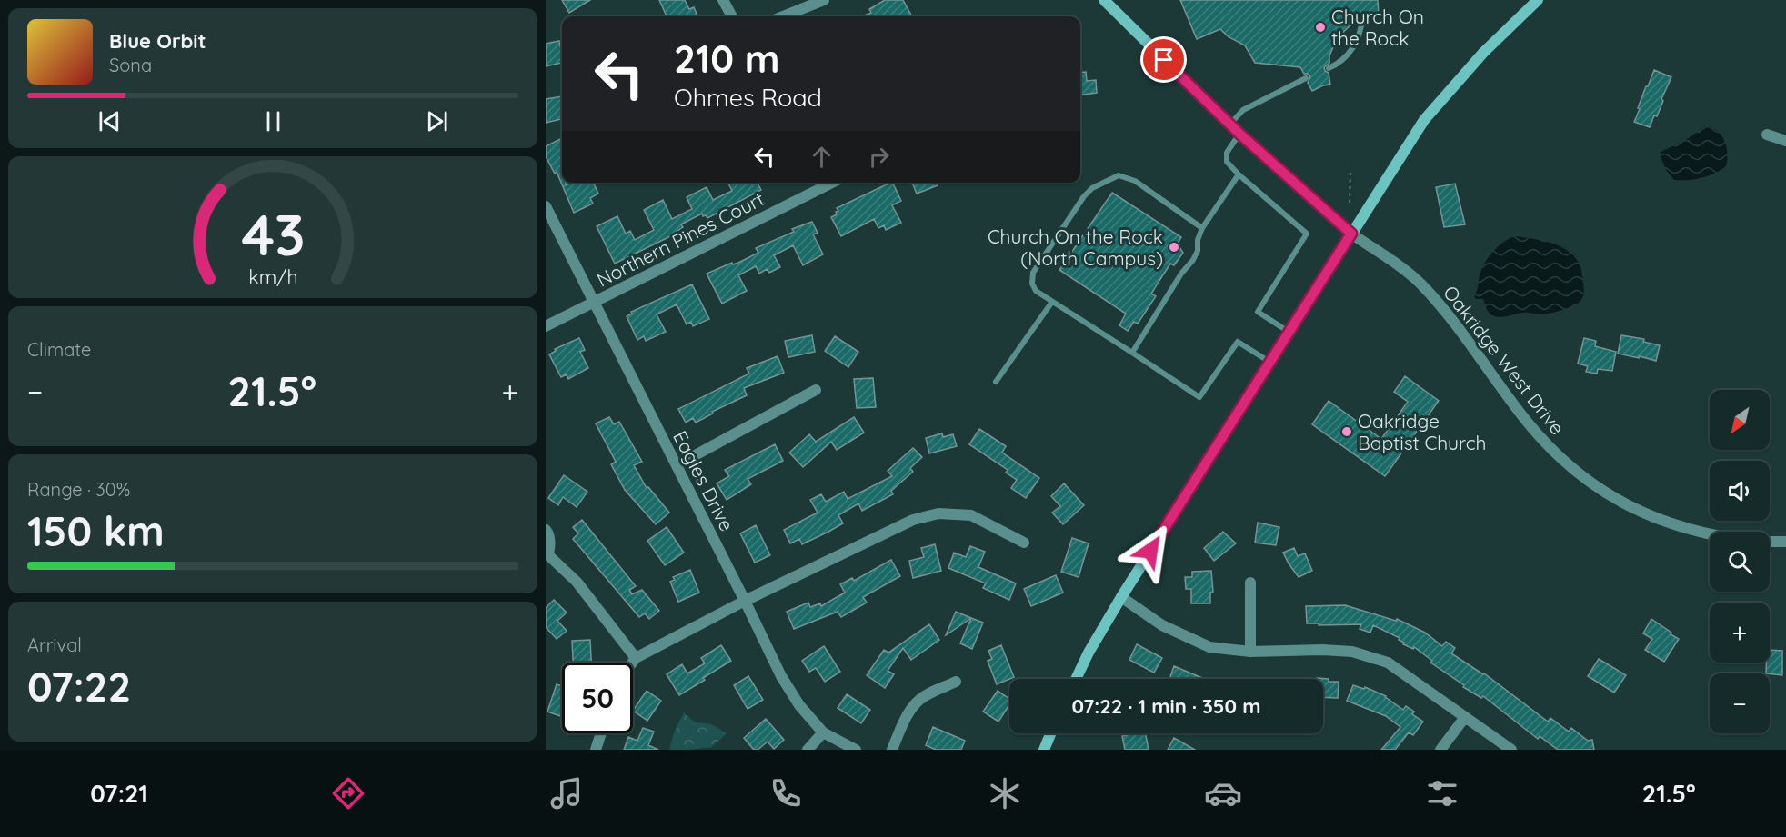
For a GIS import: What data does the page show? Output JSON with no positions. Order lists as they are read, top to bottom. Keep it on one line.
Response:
{"streets":{"street":["Northern Pines Court","Oakridge West Drive","Eagles Drive"]},"crossings":[["Northern Pines Court","Eagles Drive"]],"places":["Church On the Rock","Church On the Rock (North Campus)","Oakridge Baptist Church"],"north":"bottom left","page":{"turn":["210 m","Ohmes Road"],"song":["Blue Orbit","Sona"],"tile":["Climate",["Range · 30%","150 km"],["Arrival","07:22"]],"heat":["−","21.5°","+"],"map_buttons":["+","−"],"limit":"50","trip":"07:22 · 1 min · 350 m","tabs":["07:21","21.5°"],"gauge":["43","km/h"]}}
